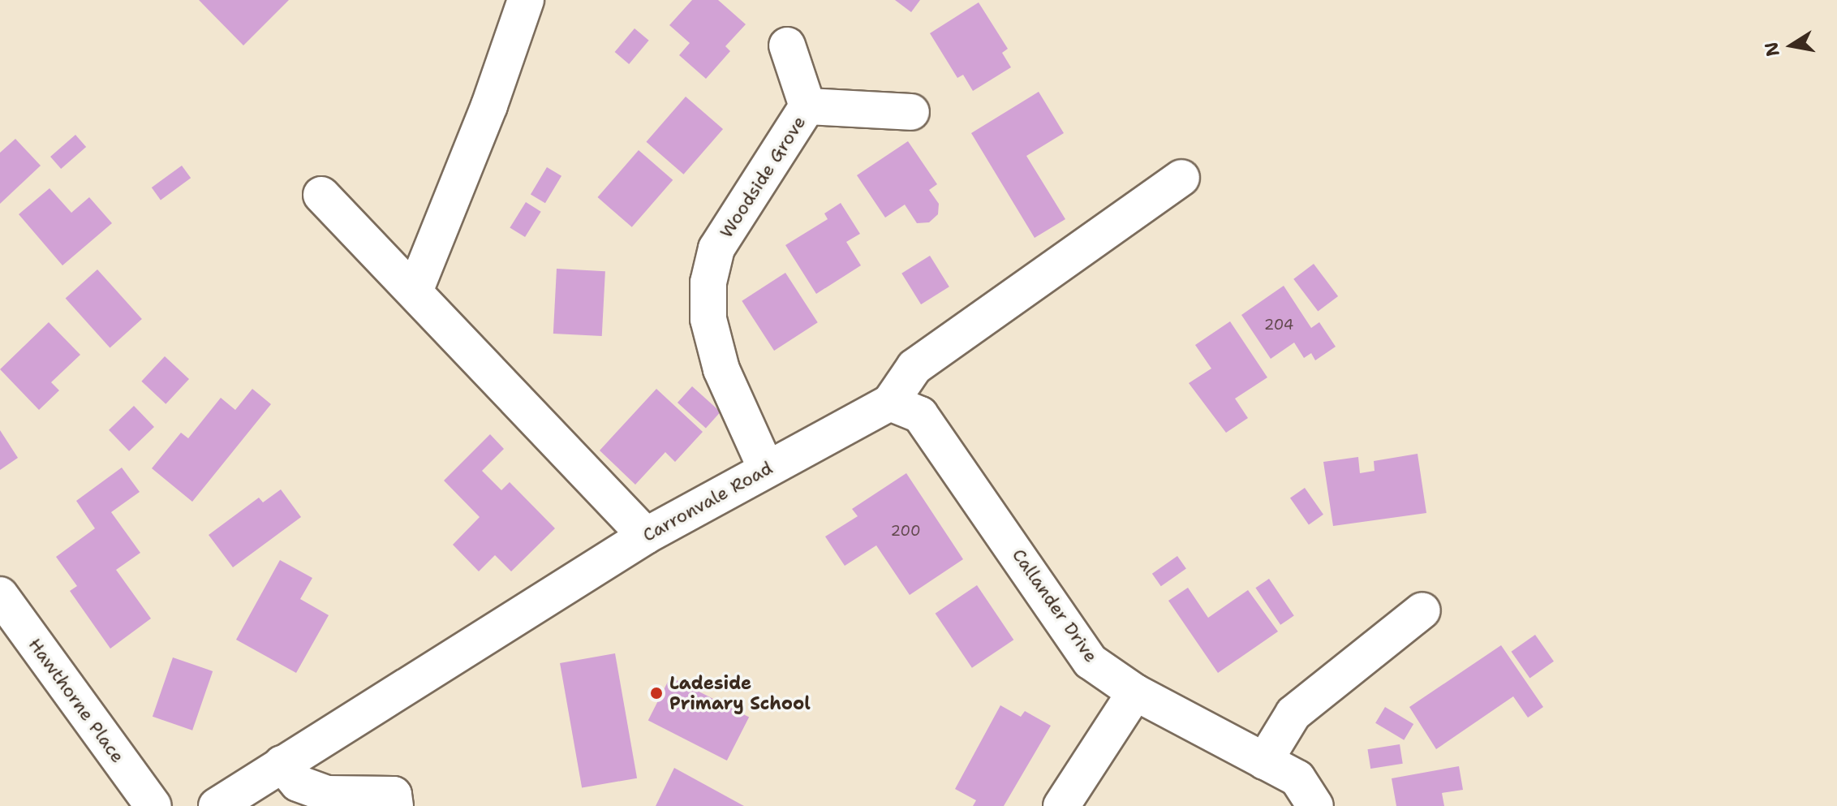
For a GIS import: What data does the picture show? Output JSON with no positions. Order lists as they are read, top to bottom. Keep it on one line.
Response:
{"streets":{"street":["Woodside Grove","Carronvale Road","Callander Drive","Hawthorne Place"]},"crossings":[["Woodside Grove","Carronvale Road"],["Carronvale Road","Callander Drive"]],"places":["Ladeside Primary School"],"house_numbers":["204","200"],"north":"left"}
